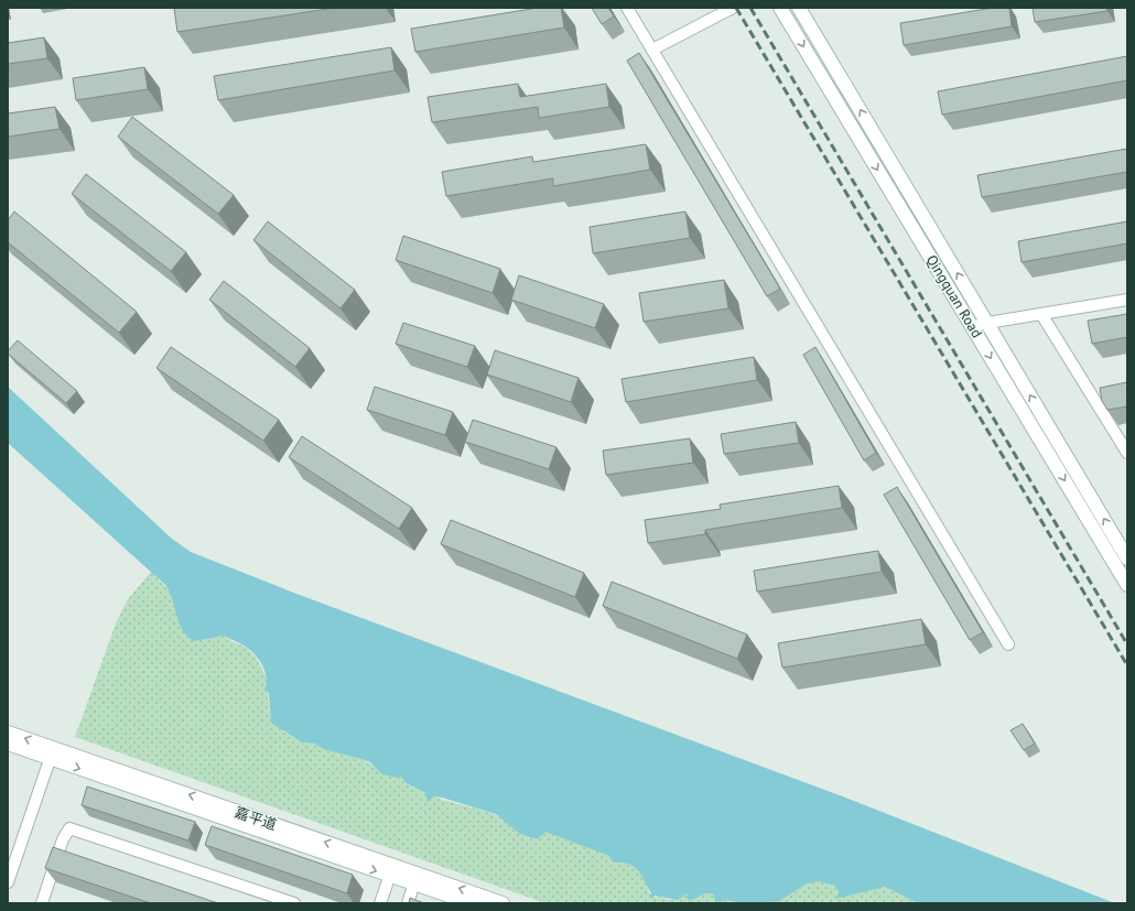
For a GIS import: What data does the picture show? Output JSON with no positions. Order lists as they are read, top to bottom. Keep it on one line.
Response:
{"streets":{"street":["Qingquan Road","嘉平道"]}}
